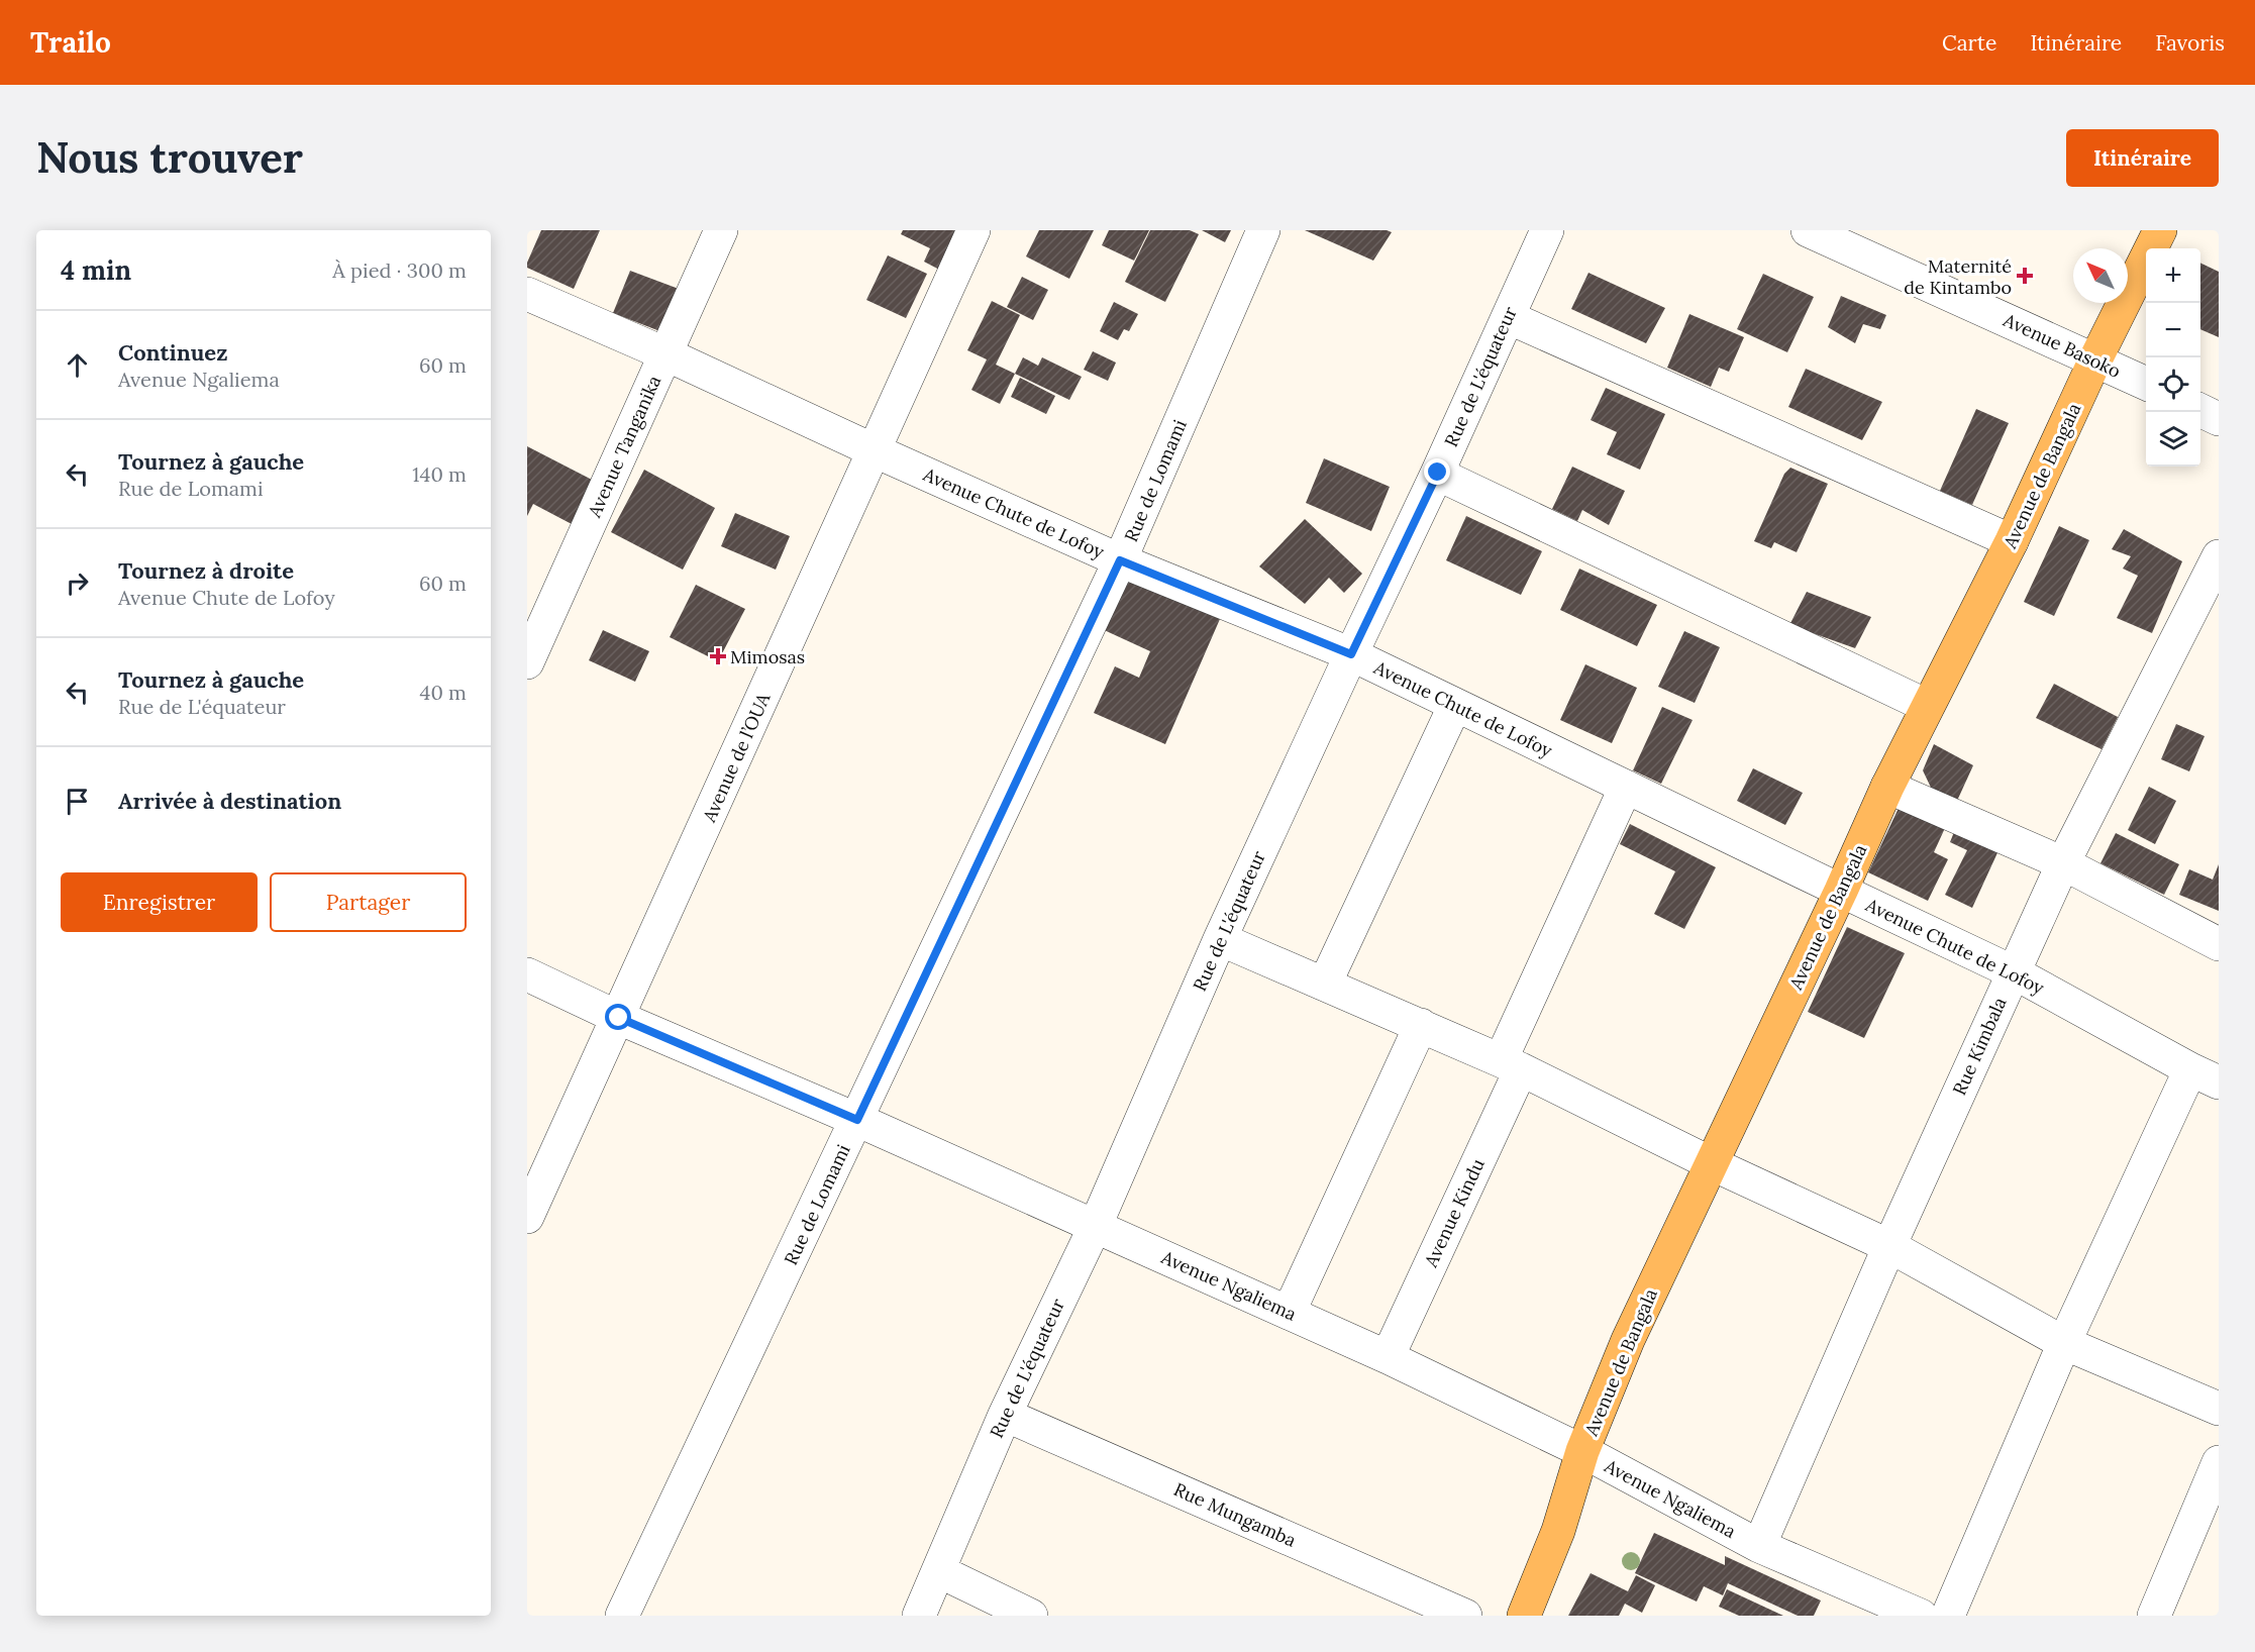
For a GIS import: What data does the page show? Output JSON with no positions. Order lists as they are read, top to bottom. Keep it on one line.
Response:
{"streets":{"main road":["Avenue de Bangala"],"street":["Avenue Basoko","Rue de L'équateur","Avenue Tanganika","Rue de Lomami","Avenue Chute de Lofoy","Avenue de l’OUA","Rue Kimbala","Avenue Kindu","Avenue Ngaliema","Rue Mungamba"]},"crossings":[["Avenue Basoko","Avenue de Bangala"],["Rue de L'équateur","Avenue Chute de Lofoy"],["Rue de L'équateur","Avenue Ngaliema"],["Rue de L'équateur","Rue Mungamba"],["Avenue Tanganika","Avenue Chute de Lofoy"],["Avenue de Bangala","Avenue Chute de Lofoy"],["Avenue de Bangala","Avenue Ngaliema"],["Rue de Lomami","Avenue Chute de Lofoy"],["Rue de Lomami","Avenue Ngaliema"],["Avenue Chute de Lofoy","Avenue de l’OUA"],["Avenue Chute de Lofoy","Rue Kimbala"],["Avenue Chute de Lofoy","Avenue Kindu"],["Avenue de l’OUA","Avenue Ngaliema"],["Rue Kimbala","Avenue Ngaliema"],["Avenue Kindu","Avenue Ngaliema"]],"places":{"health":["Maternité de Kintambo","Mimosas"]},"north":"top left","page":{"header":"Trailo","nav":["Carte","Itinéraire","Favoris"],"buttons":["Itinéraire",["Enregistrer","Partager"]],"title":"Nous trouver","heading":["4 min","À pied · 300 m"],"map_buttons":["+","−"],"list":[["Continuez","Avenue Ngaliema","60 m"],["Tournez à gauche","Rue de Lomami","140 m"],["Tournez à droite","Avenue Chute de Lofoy","60 m"],["Tournez à gauche","Rue de L'équateur","40 m"],"Arrivée à destination"]}}
